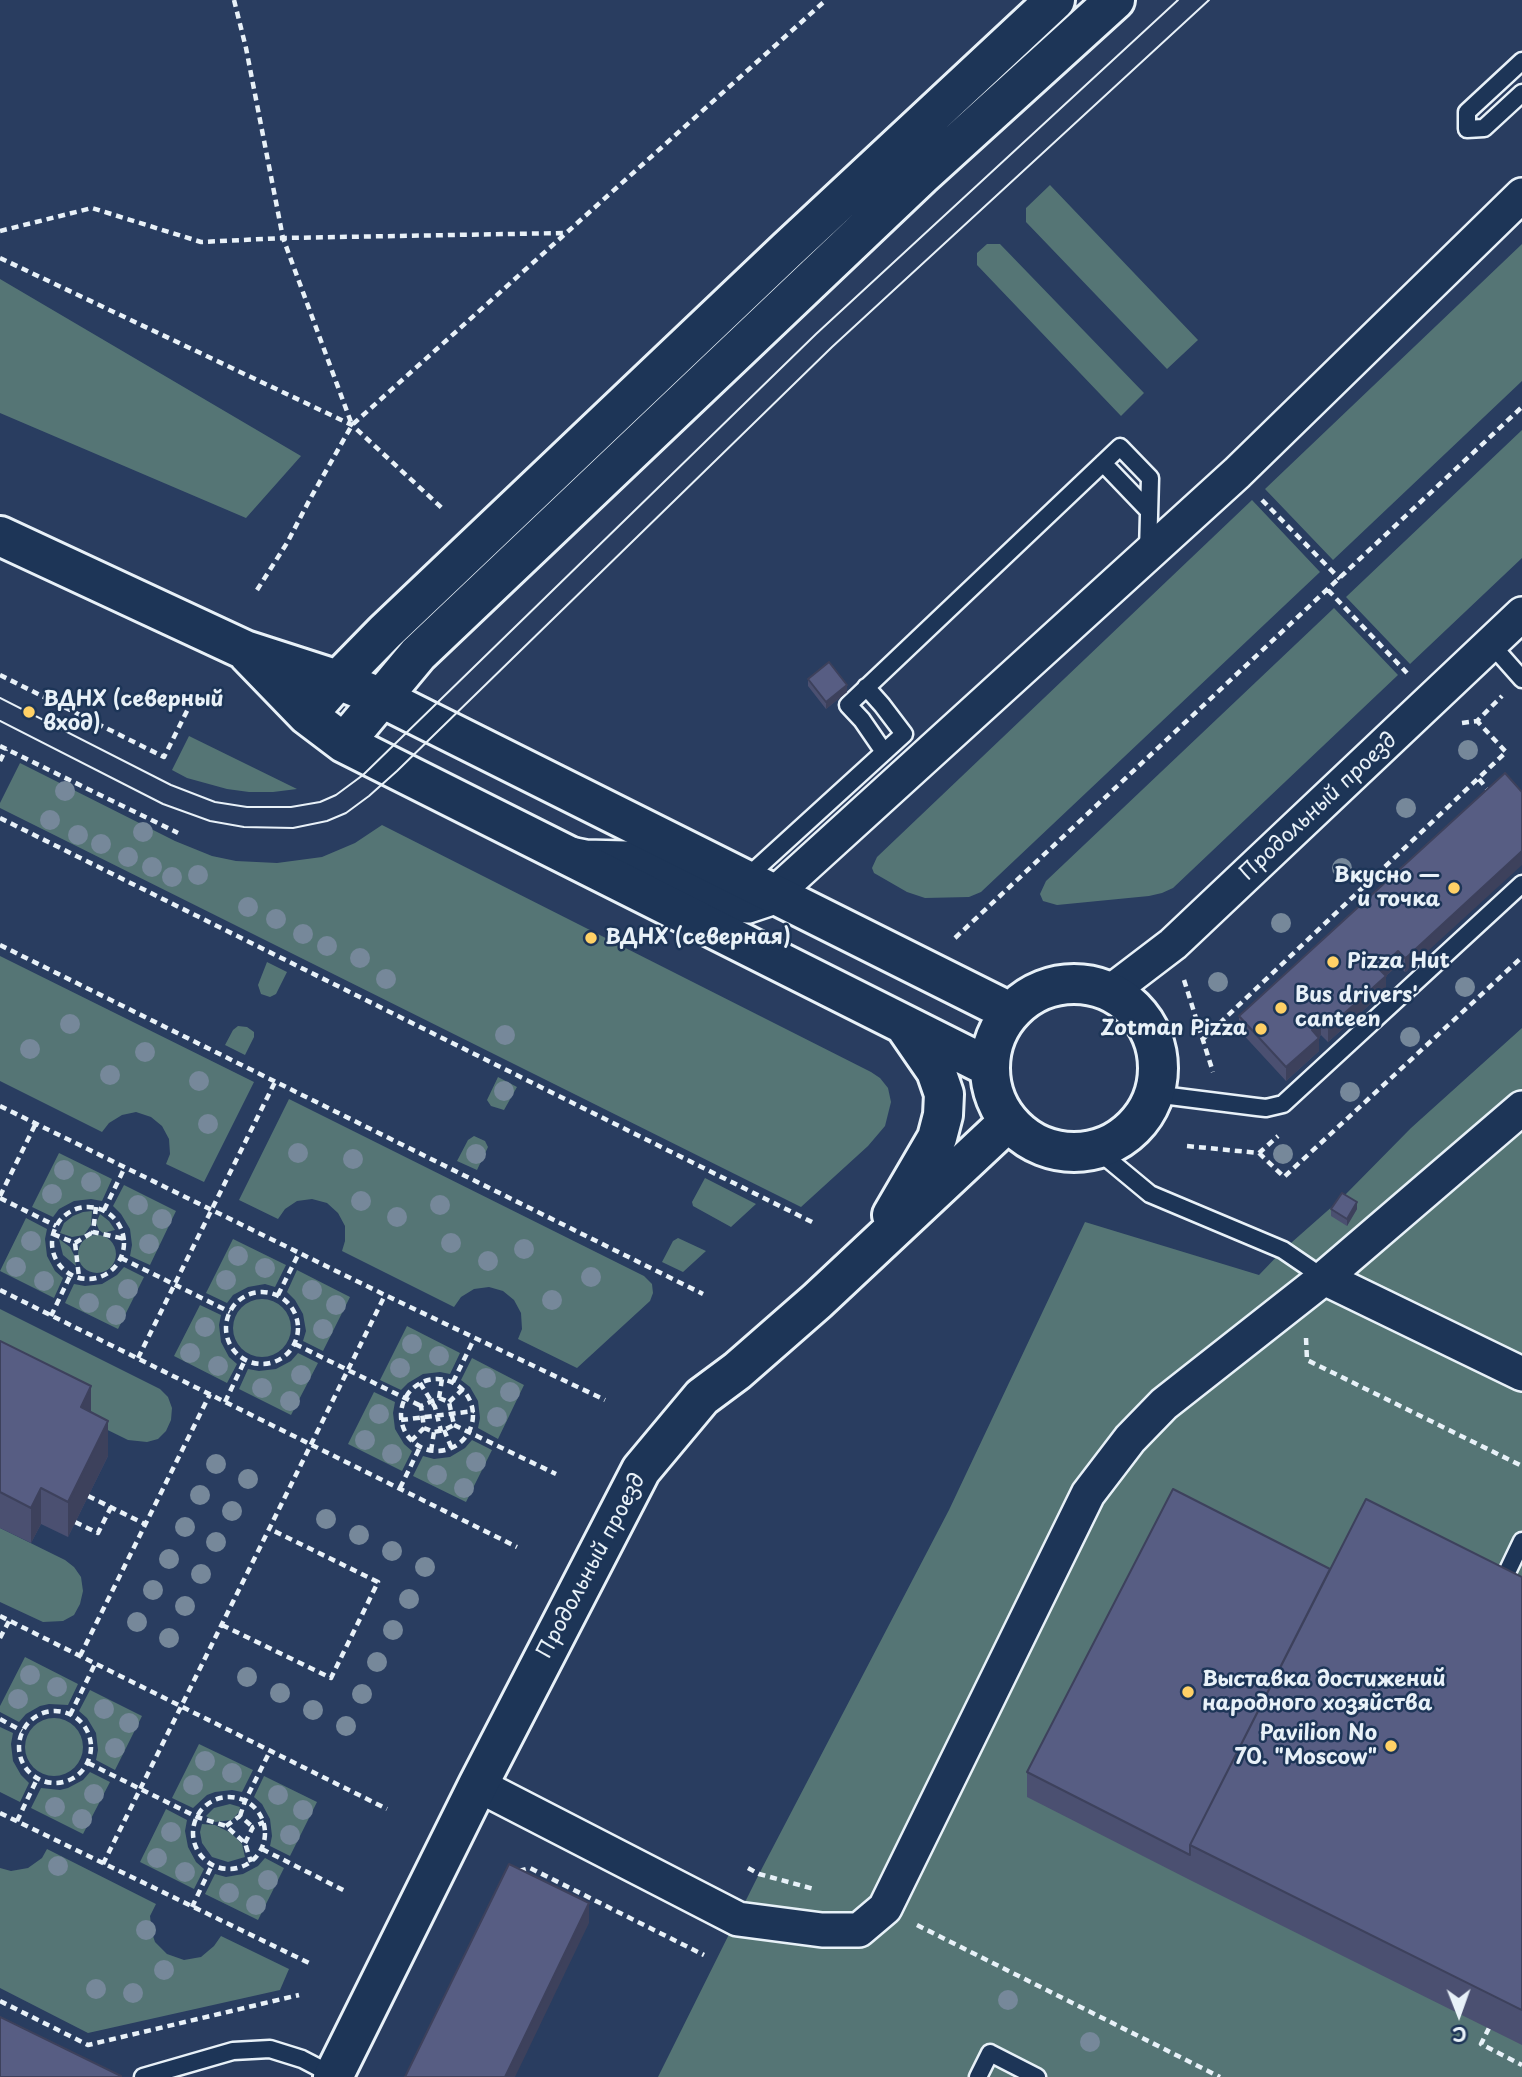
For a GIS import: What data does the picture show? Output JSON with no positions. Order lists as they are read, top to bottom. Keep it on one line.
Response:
{"streets":{"main road":["Продольный проезд"]},"places":["ВДНХ (северный вход)","Вкусно — и точка","ВДНХ (северная)","Pizza Hut","Bus drivers' canteen","Zotman Pizza","Выставка достижений народного хозяйства","Pavilion No 70. \"Moscow\""],"north":"bottom"}
